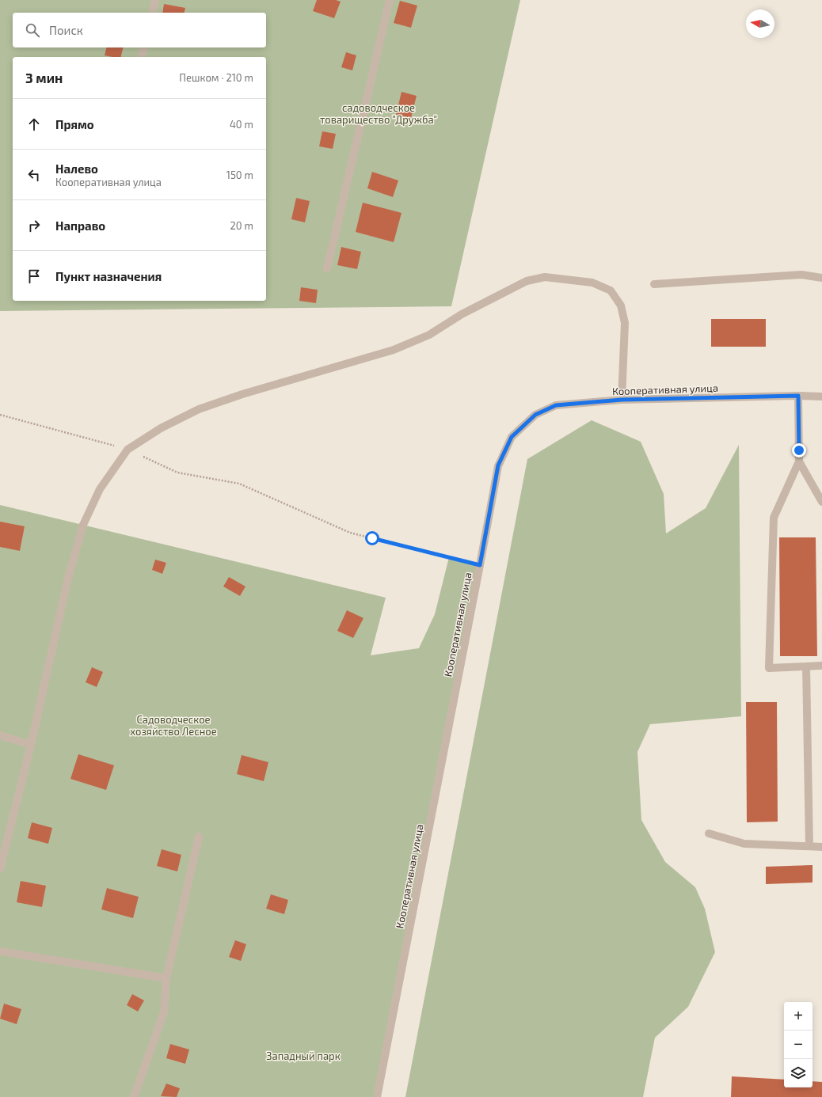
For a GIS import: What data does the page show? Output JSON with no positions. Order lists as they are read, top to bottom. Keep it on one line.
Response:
{"streets":{"street":["Кооперативная улица"]},"parks":["садоводческое товарищество \"Дружба\"","Садоводческое хозяйство Лесное","Западный парк"],"north":"left","page":{"search":"Поиск","heading":["3 мин","Пешком · 210 m"],"list":[["Прямо","40 m"],["Налево","Кооперативная улица","150 m"],["Направо","20 m"],"Пункт назначения"],"map_buttons":["+","−"]}}
